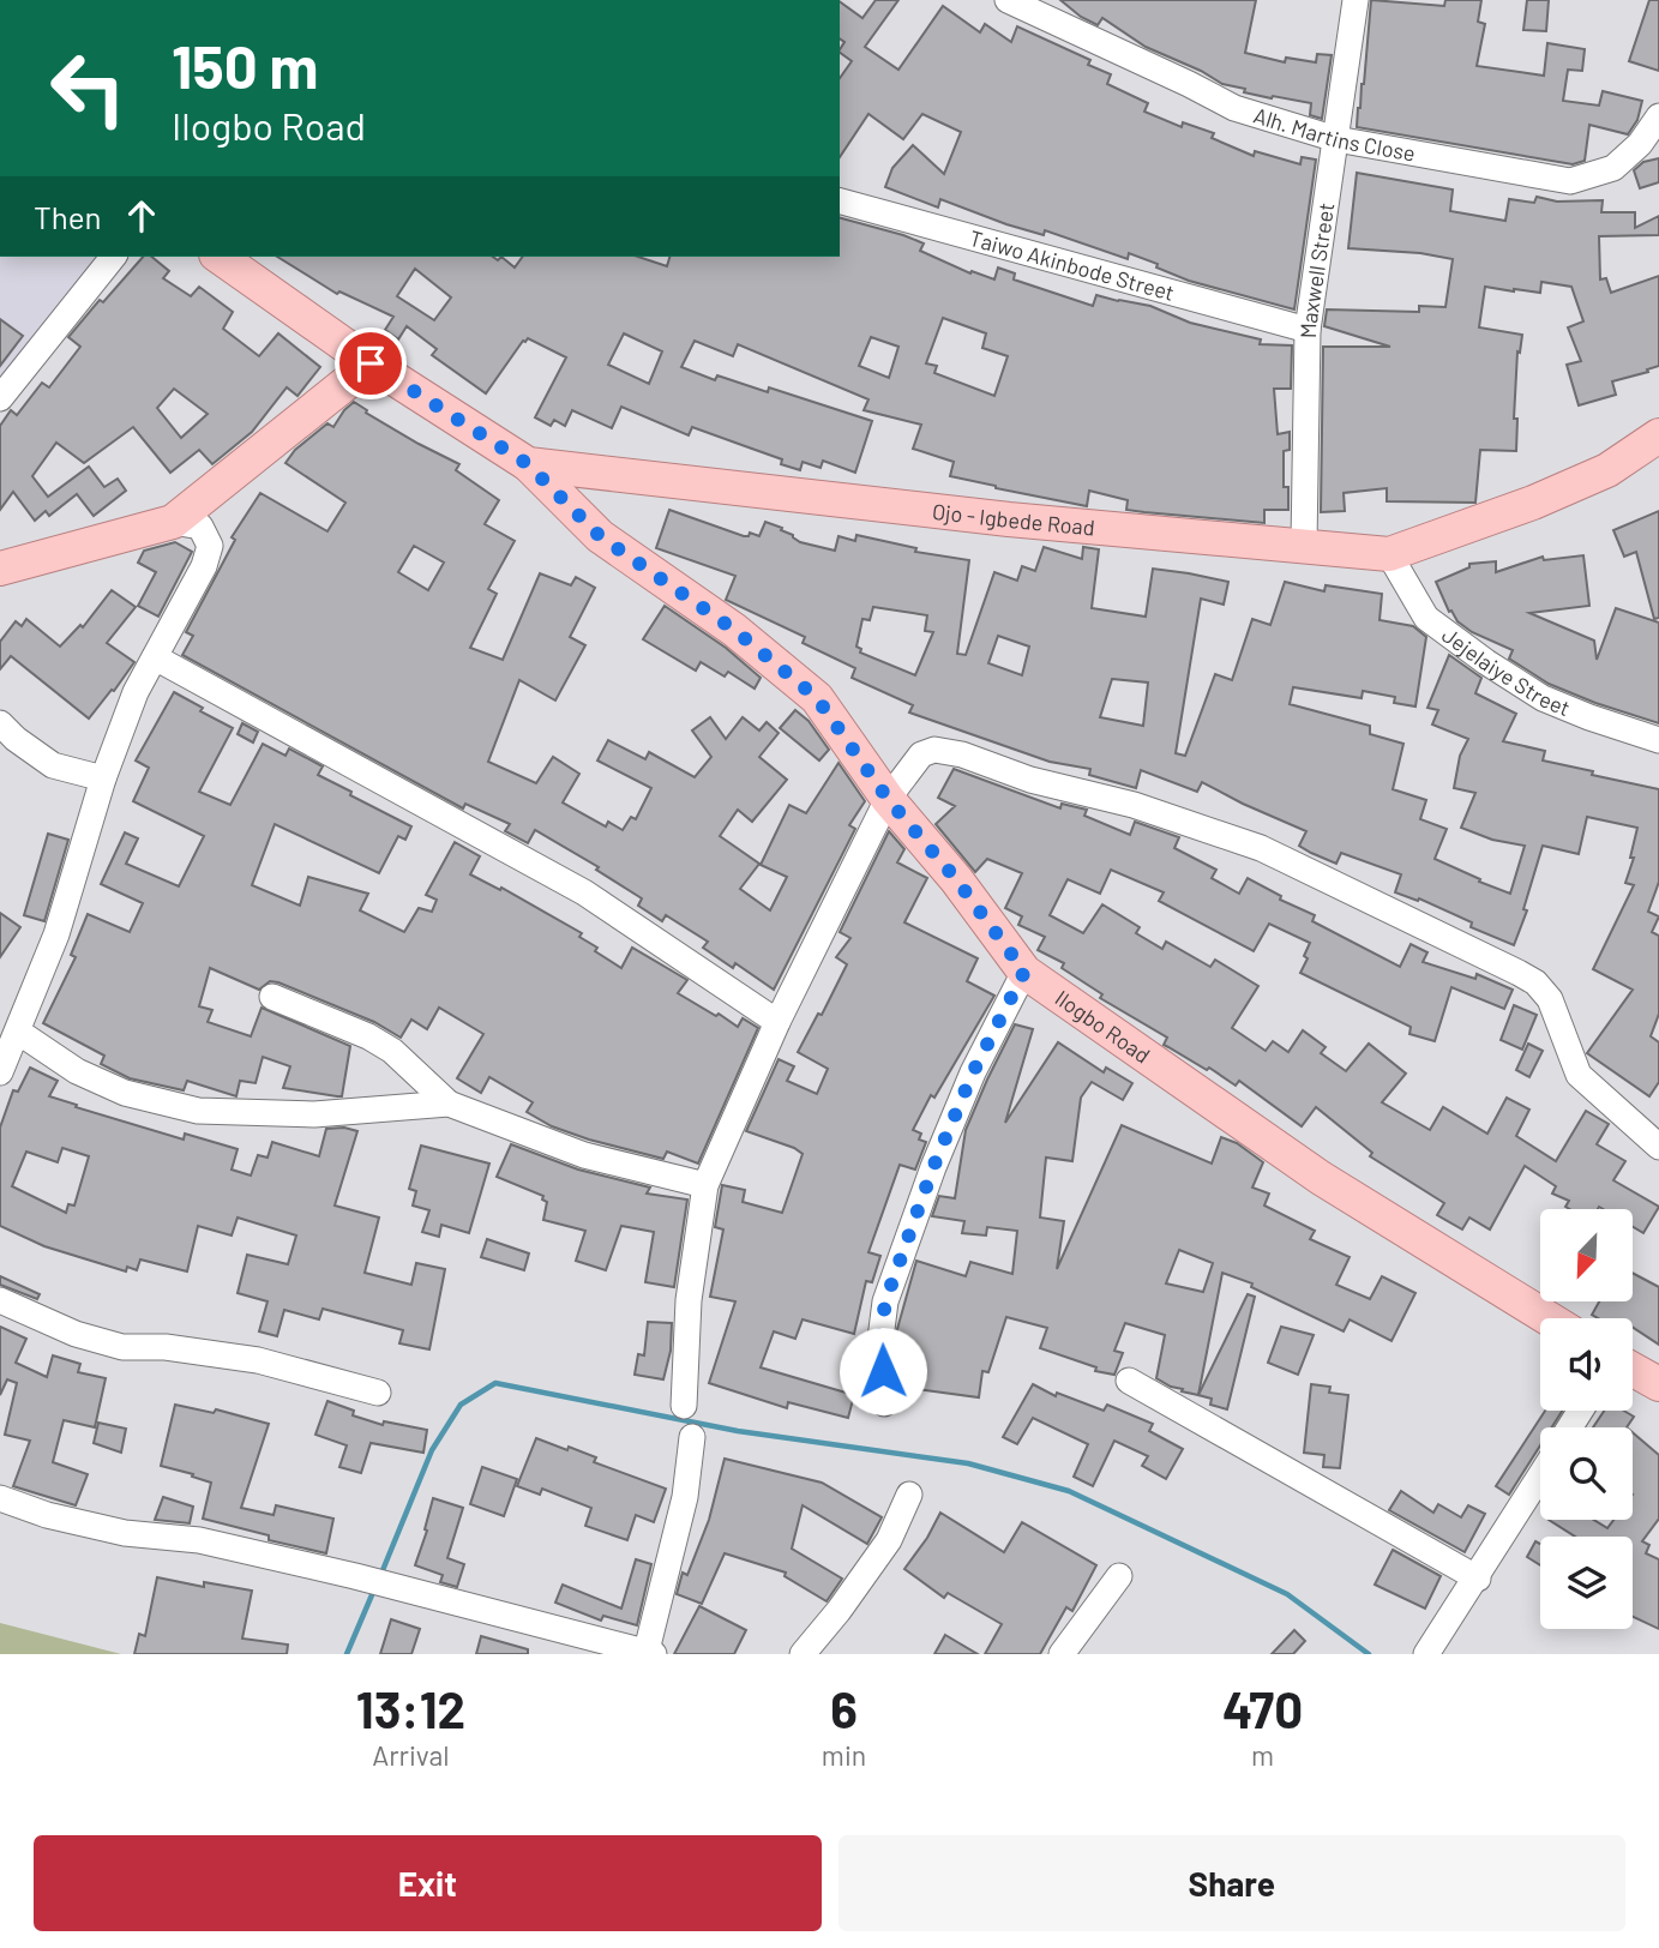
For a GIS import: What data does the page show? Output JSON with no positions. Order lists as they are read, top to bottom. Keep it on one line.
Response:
{"streets":{"main road":["Ojo - Igbede Road","Ilogbo Road"],"street":["Alh. Martins Close","Taiwo Akinbode Street","Maxwell Street","Jejelaiye Street"]},"crossings":[["Alh. Martins Close","Maxwell Street"],["Taiwo Akinbode Street","Maxwell Street"],["Maxwell Street","Ojo - Igbede Road"],["Ojo - Igbede Road","Jejelaiye Street"],["Ojo - Igbede Road","Ilogbo Road"]],"north":"bottom left","page":{"turn":["150 m","Ilogbo Road"],"then":"Then","eta":["13:12","Arrival","6","min","470","m"],"buttons":["Exit","Share"]}}
